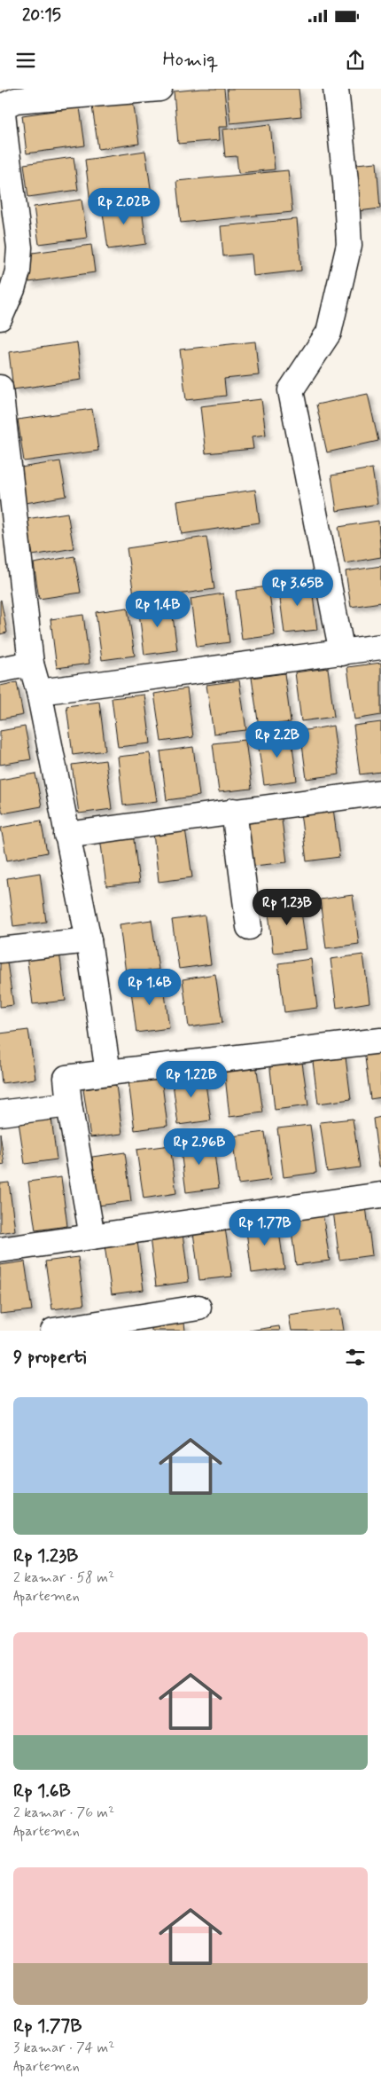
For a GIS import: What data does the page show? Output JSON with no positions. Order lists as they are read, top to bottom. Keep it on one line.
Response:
{"page":{"status":"20:15","header":"Homiq","price":["Rp 2.02B","Rp 3.65B","Rp 1.4B","Rp 2.2B","Rp 1.23B","Rp 1.6B","Rp 1.22B","Rp 2.96B","Rp 1.77B"],"heading":"9 properti","list":[{"name":"Rp 1.23B","note":"2 kamar · 58 m² · Apartemen"},{"name":"Rp 1.6B","note":"2 kamar · 76 m² · Apartemen"},{"name":"Rp 1.77B","note":"3 kamar · 74 m² · Apartemen"}]}}
